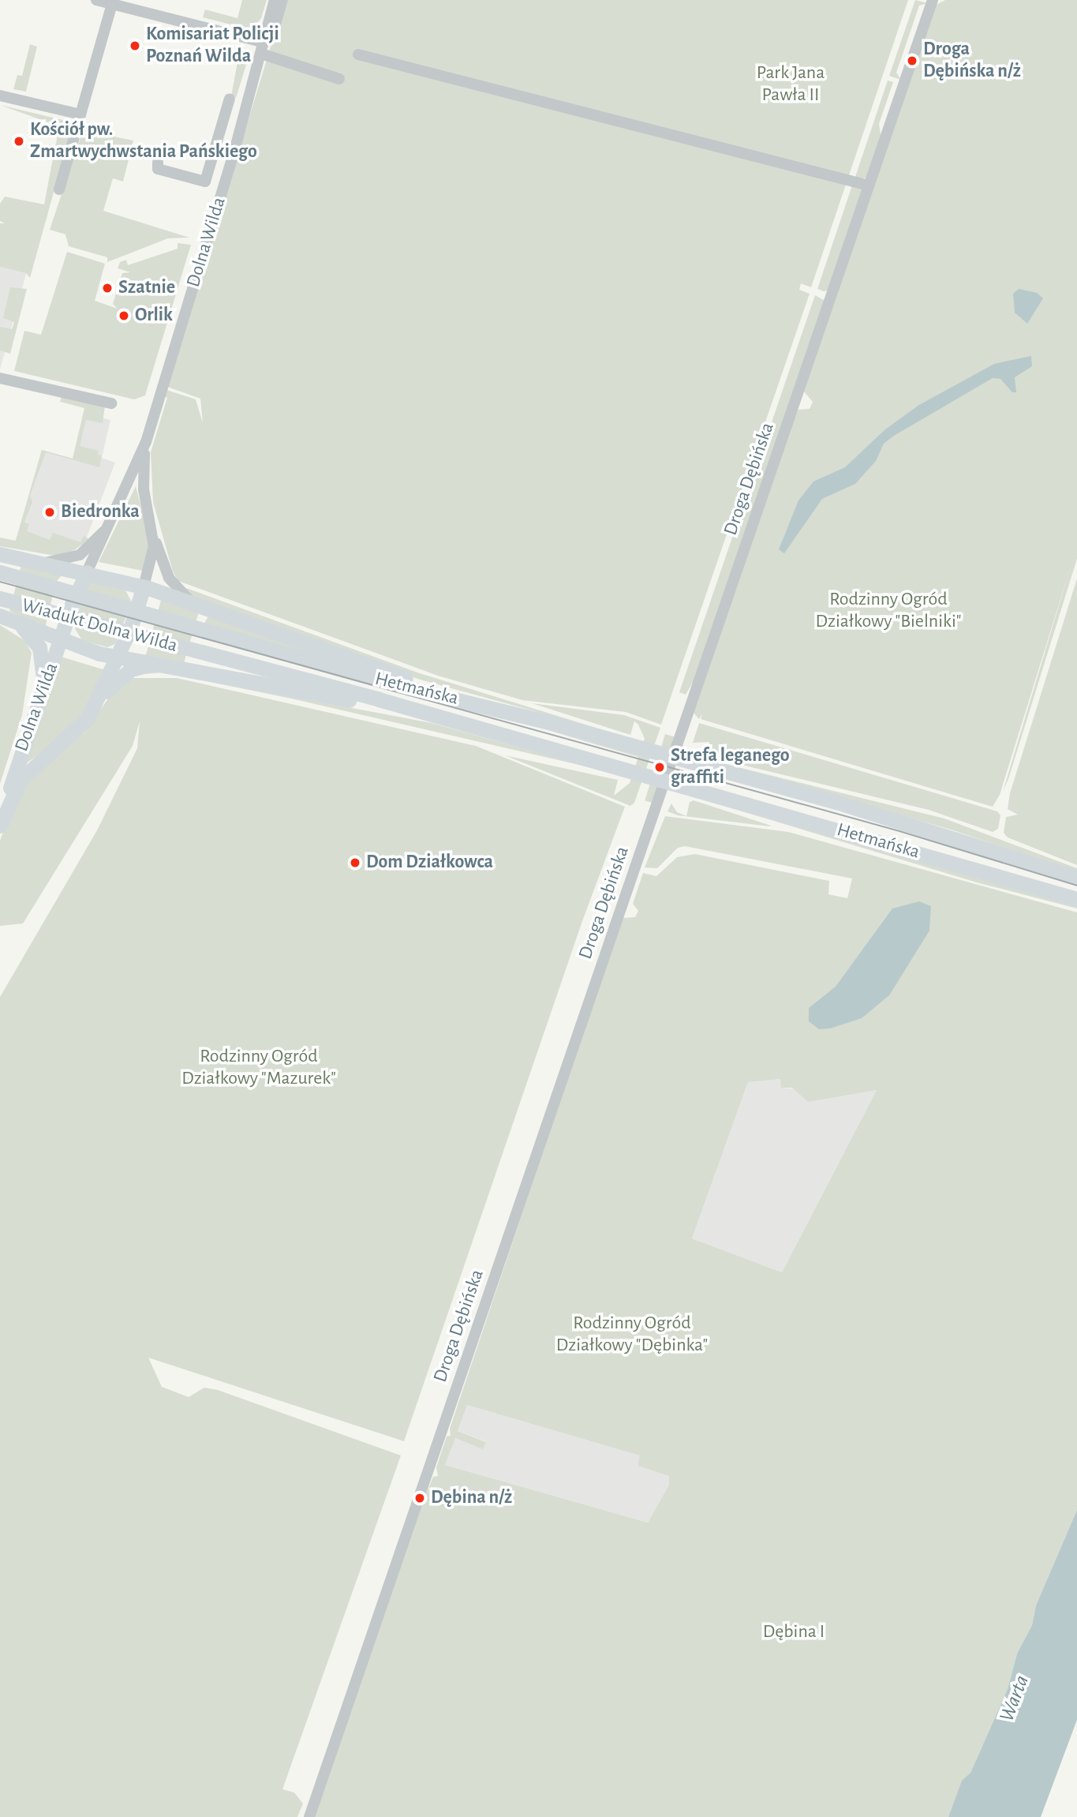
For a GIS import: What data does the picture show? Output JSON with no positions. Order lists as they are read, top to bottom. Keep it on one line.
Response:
{"streets":{"main road":["Dolna Wilda","Wiadukt Dolna Wilda","Hetmańska"],"street":["Droga Dębińska"]},"crossings":[["Wiadukt Dolna Wilda","Hetmańska"]],"water":["Warta"],"parks":["Park Jana Pawła II","Rodzinny Ogród Działkowy \"Bielniki\"","Rodzinny Ogród Działkowy \"Mazurek\"","Rodzinny Ogród Działkowy \"Dębinka\"","Dębina I"],"places":["Komisariat Policji Poznań Wilda","Droga Dębińska n/ż","Kościół pw. Zmartwychwstania Pańskiego","Szatnie","Orlik","Biedronka","Strefa leganego graffiti","Dom Działkowca","Dębina n/ż"]}
